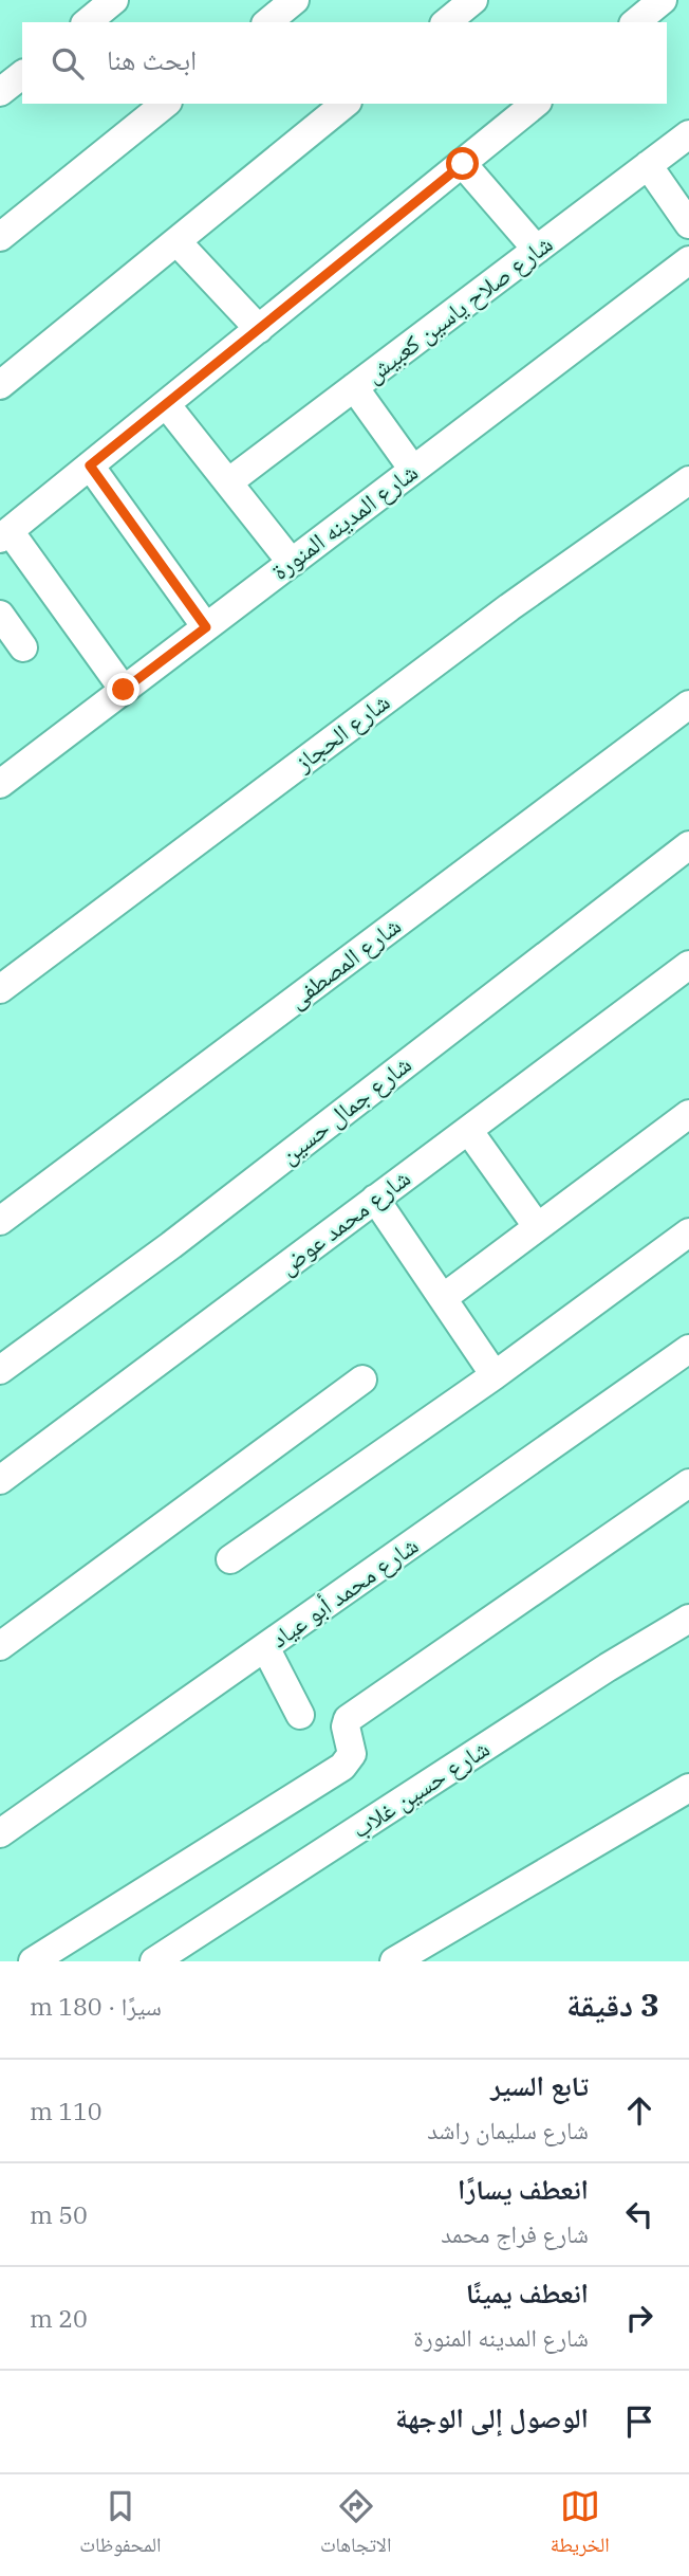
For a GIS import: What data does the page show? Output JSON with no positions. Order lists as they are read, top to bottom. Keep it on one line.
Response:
{"streets":{"street":["شارع صلاح ياسين كعبيش","شارع المدينه المنورة","شارع الحجاز","شارع المصطفى","شارع جمال حسين","شارع محمد عوض","شارع محمد أبو عياد","شارع حسين غلاب"]},"page":{"search":"ابحث هنا","heading":["3 دقيقة","سيرًا · 180 m"],"list":[["تابع السير","شارع سليمان راشد","110 m"],["انعطف يسارًا","شارع فراج محمد","50 m"],["انعطف يمينًا","شارع المدينه المنورة","20 m"],"الوصول إلى الوجهة"],"nav":["الخريطة","الاتجاهات","المحفوظات"]}}
